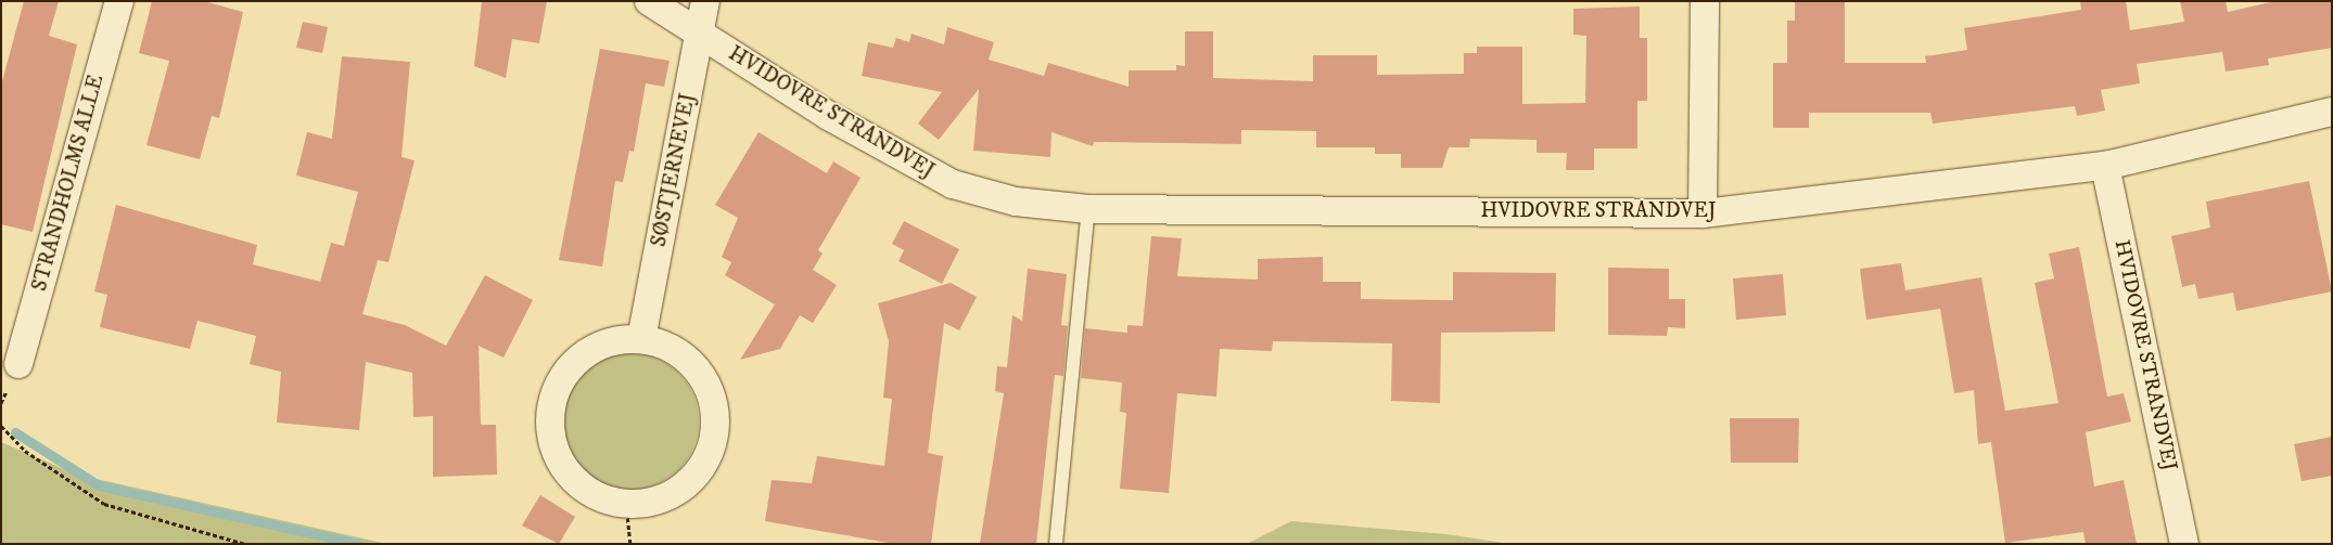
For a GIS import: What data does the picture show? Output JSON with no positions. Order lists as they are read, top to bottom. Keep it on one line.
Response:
{"streets":{"street":["HVIDOVRE STRANDVEJ","SØSTJERNEVEJ","STRANDHOLMS ALLE"]},"crossings":[["HVIDOVRE STRANDVEJ","SØSTJERNEVEJ"]]}
